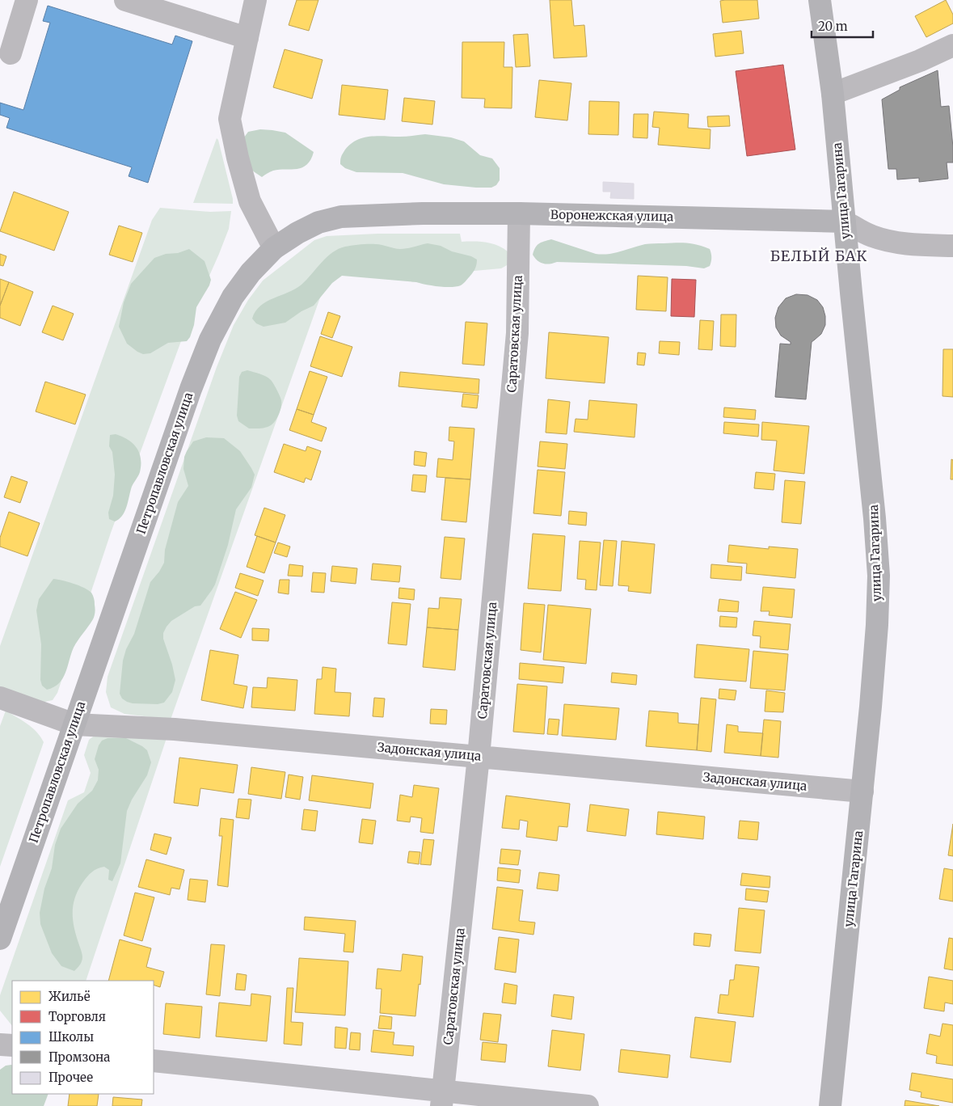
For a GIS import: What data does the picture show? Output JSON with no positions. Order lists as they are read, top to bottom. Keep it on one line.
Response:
{"streets":{"main road":["улица Гагарина","Воронежская улица","Петропавловская улица"],"street":["Саратовская улица","Задонская улица"]},"crossings":[["улица Гагарина","Воронежская улица"],["улица Гагарина","Задонская улица"],["Воронежская улица","Саратовская улица"],["Воронежская улица","Петропавловская улица"],["Саратовская улица","Задонская улица"],["Петропавловская улица","Задонская улица"]],"districts":["БЕЛЫЙ БАК"],"legend":["Жильё","Торговля","Школы","Промзона","Прочее"],"scale_bar":"20 m"}
